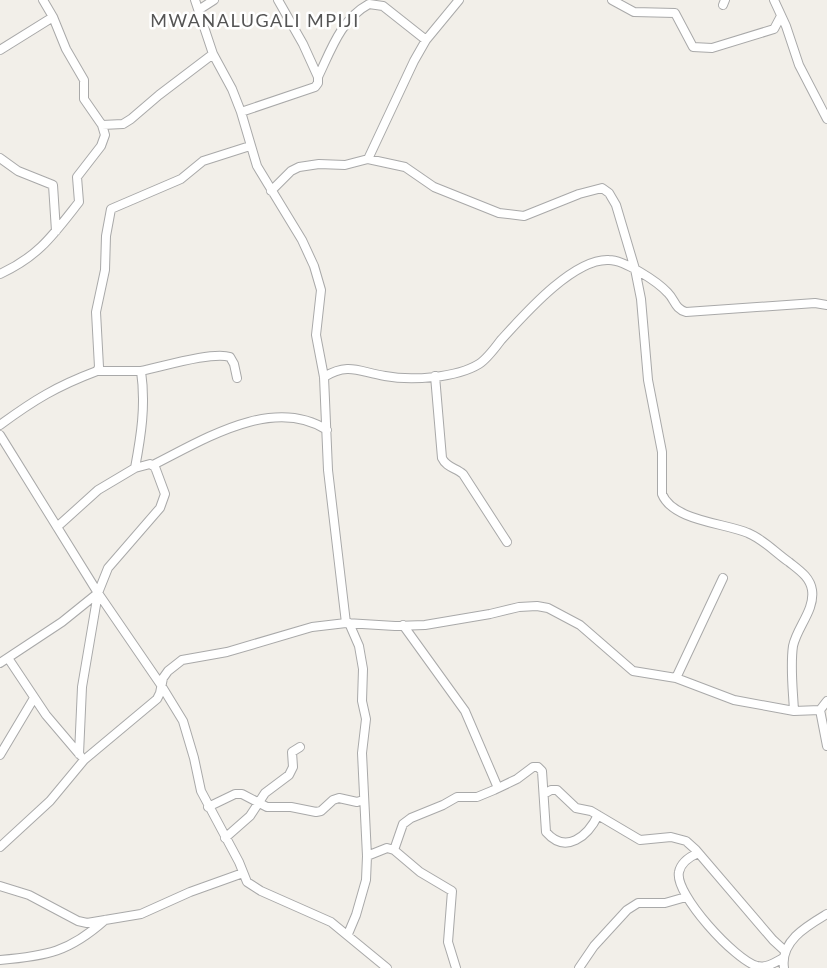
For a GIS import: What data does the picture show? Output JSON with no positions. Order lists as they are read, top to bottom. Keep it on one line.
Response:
{"districts":["MWANALUGALI MPIJI"]}
